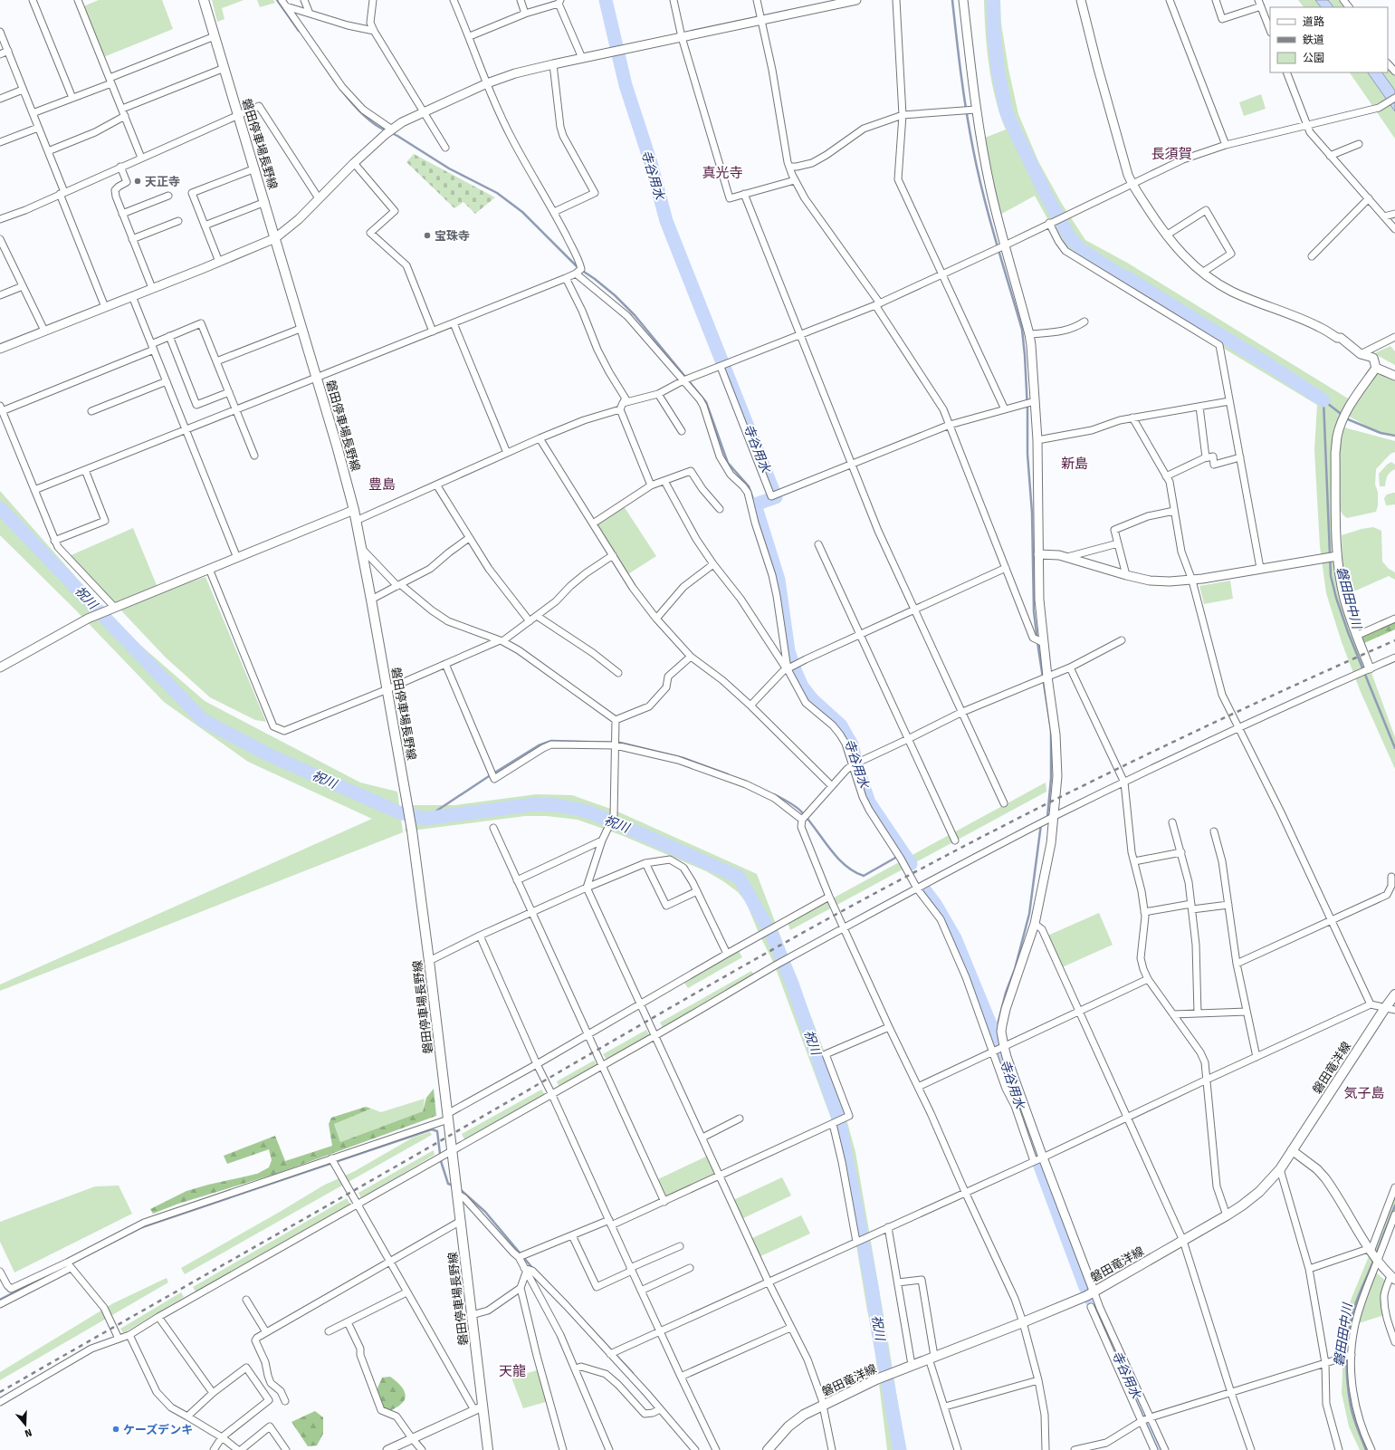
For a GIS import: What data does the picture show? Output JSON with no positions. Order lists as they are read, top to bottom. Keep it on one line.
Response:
{"streets":{"main road":["磐田停車場長野線","磐田竜洋線"]},"districts":["長須賀","真光寺","新島","豊島","気子島","天龍"],"water":["寺谷用水","祝川","磐田田中川"],"places":["天正寺","宝珠寺","ケーズデンキ"],"legend":["道路","鉄道","公園"],"north":"bottom"}
